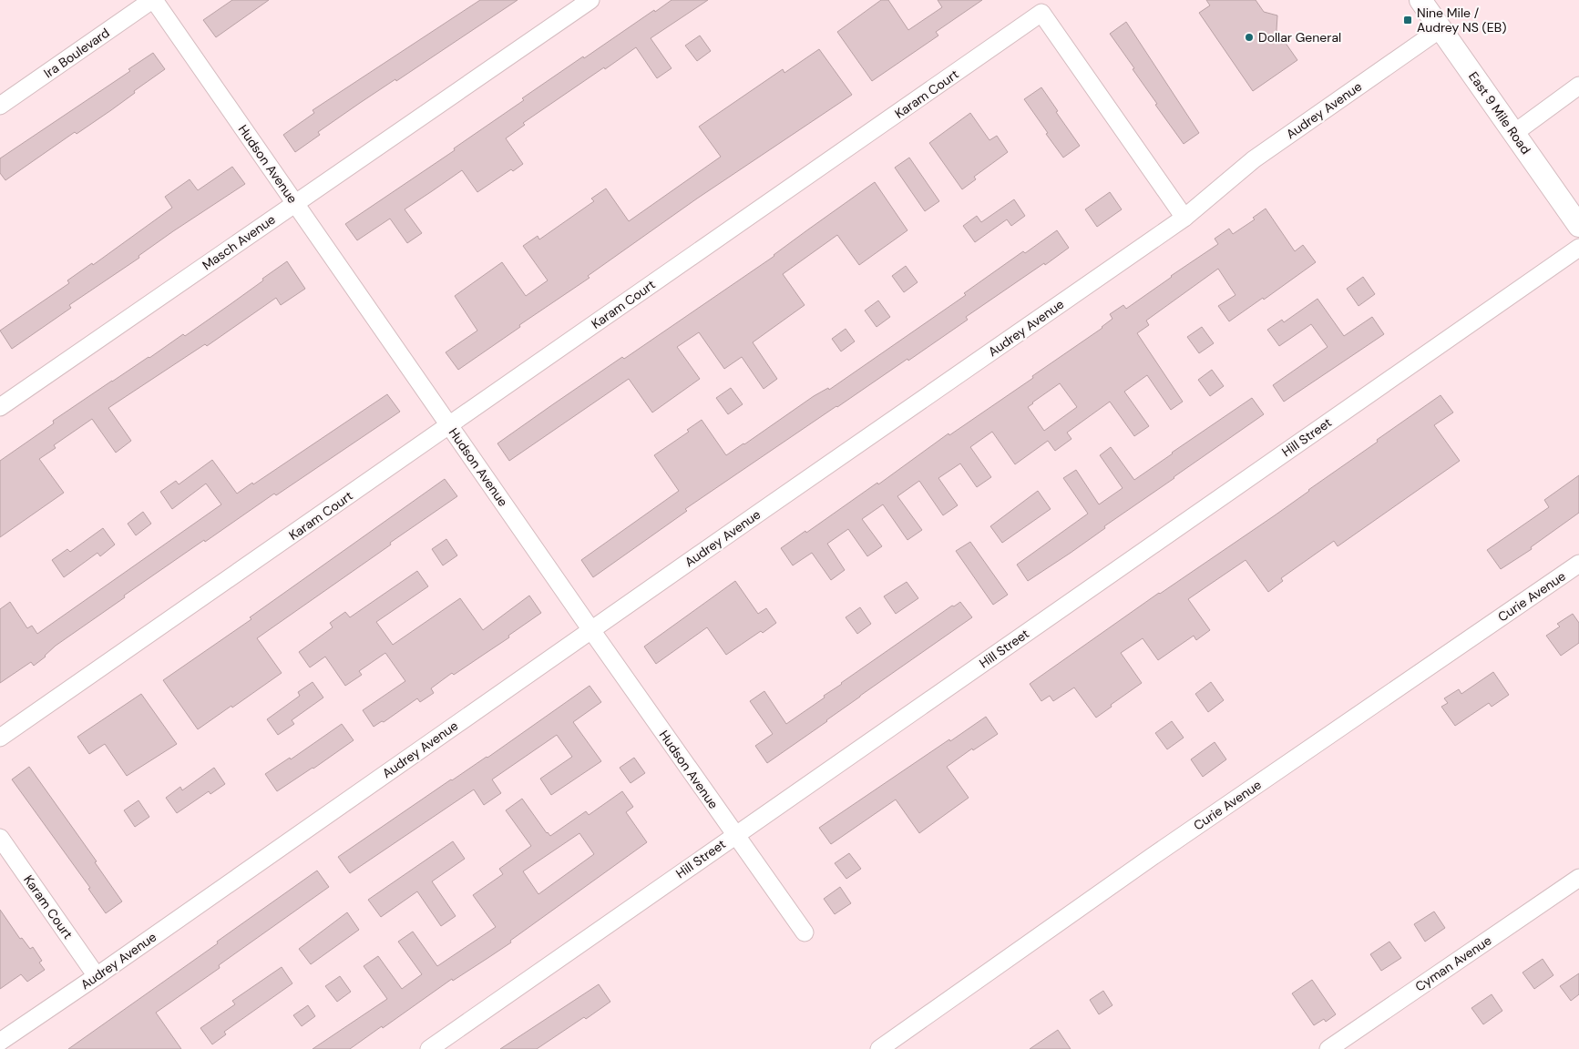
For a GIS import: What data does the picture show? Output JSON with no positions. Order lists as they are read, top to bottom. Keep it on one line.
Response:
{"streets":{"main road":["East 9 Mile Road"],"street":["Ira Boulevard","Karam Court","Audrey Avenue","Hudson Avenue","Masch Avenue","Hill Street","Curie Avenue","Cyman Avenue"]},"crossings":[["Ira Boulevard","Hudson Avenue"],["Karam Court","Audrey Avenue"],["Karam Court","Hudson Avenue"],["Audrey Avenue","East 9 Mile Road"],["Audrey Avenue","Hudson Avenue"],["Hudson Avenue","Masch Avenue"],["Hudson Avenue","Hill Street"]],"places":{"transit":["Nine Mile / Audrey NS (EB)"],"other":["Dollar General"]}}
